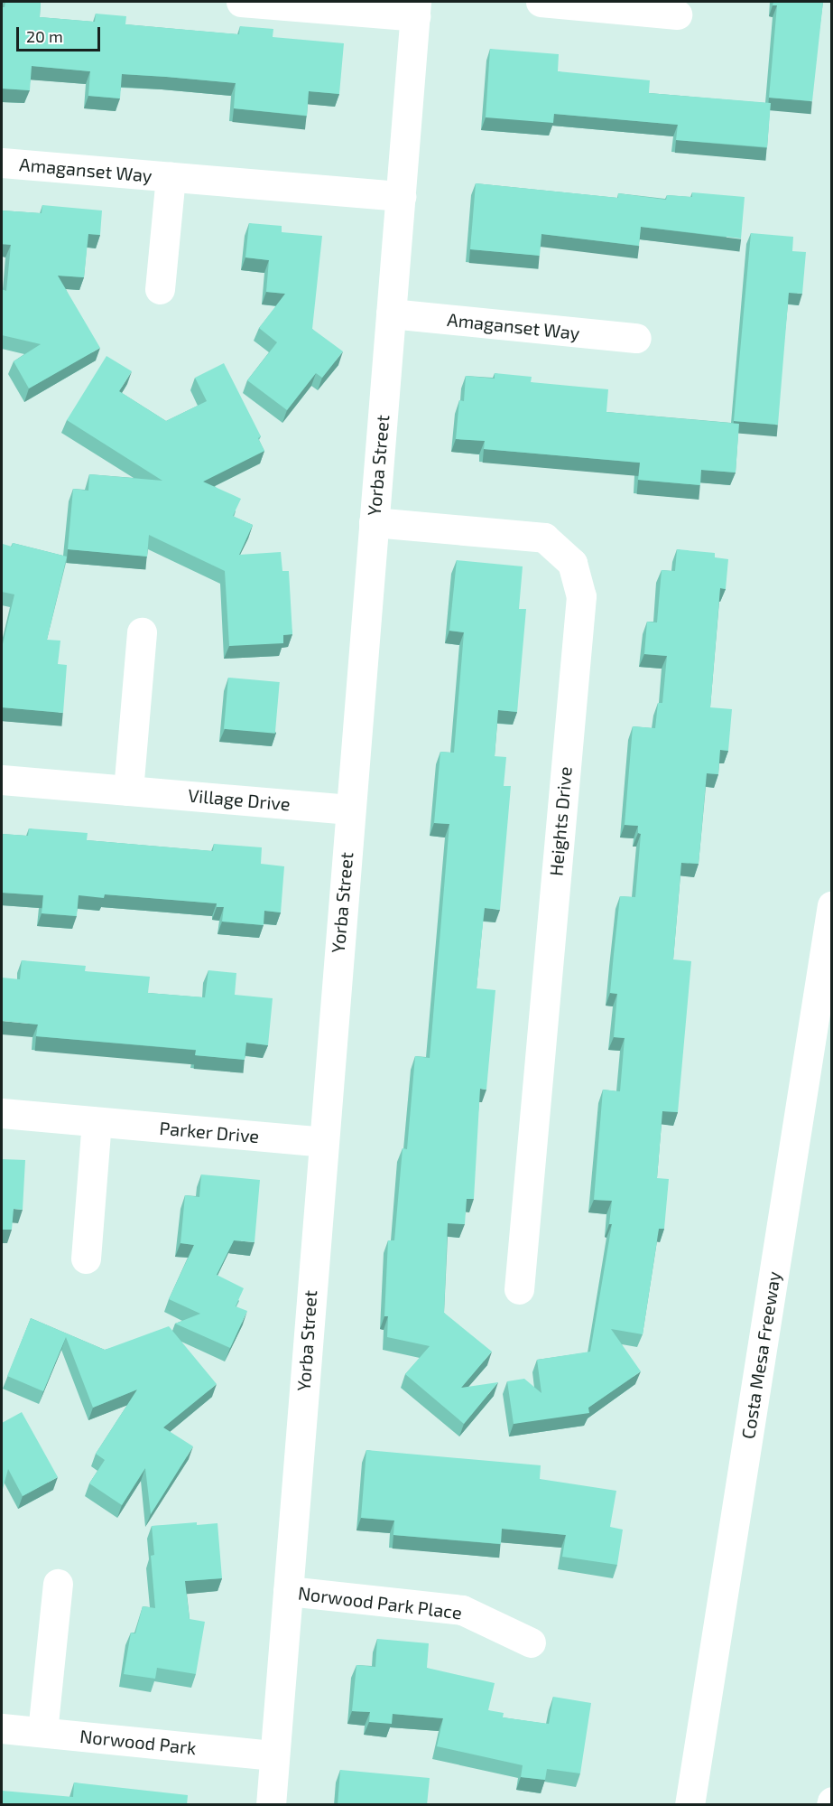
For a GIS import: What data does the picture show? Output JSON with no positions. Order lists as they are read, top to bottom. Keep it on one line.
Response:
{"streets":{"main road":["Amaganset Way","Yorba Street","Village Drive","Heights Drive","Parker Drive","Costa Mesa Freeway","Norwood Park Place","Norwood Park"]},"crossings":[["Amaganset Way","Yorba Street"],["Yorba Street","Village Drive"],["Yorba Street","Heights Drive"],["Yorba Street","Parker Drive"],["Yorba Street","Norwood Park Place"],["Yorba Street","Norwood Park"]],"scale_bar":"20 m"}
